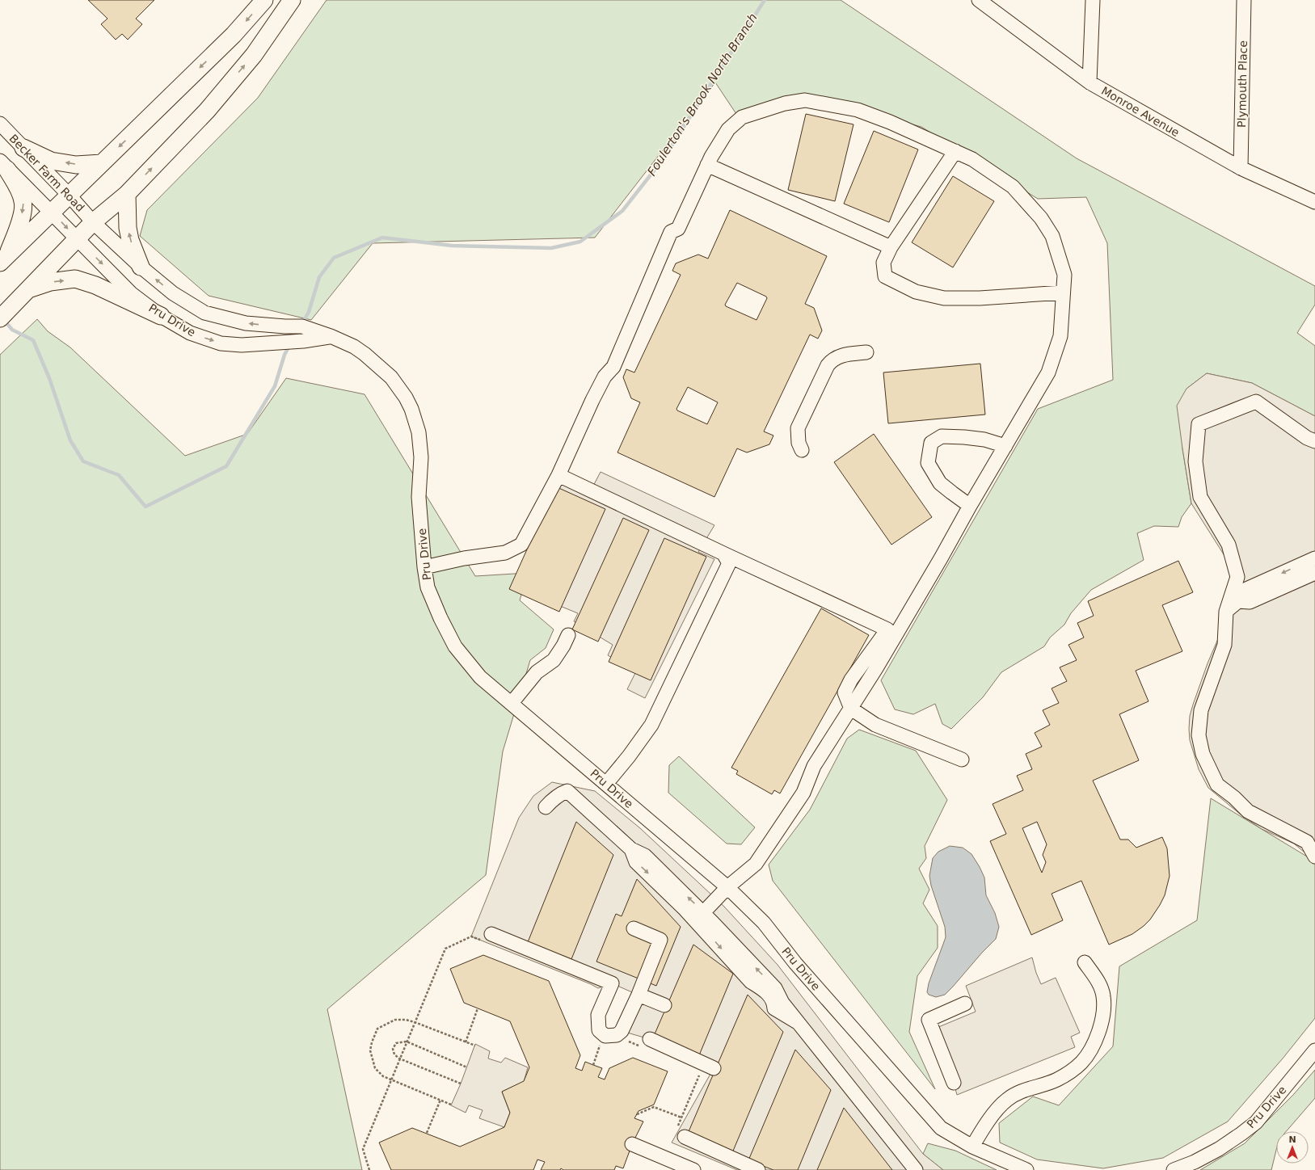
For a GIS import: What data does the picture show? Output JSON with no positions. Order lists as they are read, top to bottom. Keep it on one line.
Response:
{"streets":{"street":["Plymouth Place","Monroe Avenue","Becker Farm Road","Pru Drive"]},"crossings":[["Plymouth Place","Monroe Avenue"],["Becker Farm Road","Pru Drive"]],"water":["Foulerton's Brook North Branch"],"north":"top"}
